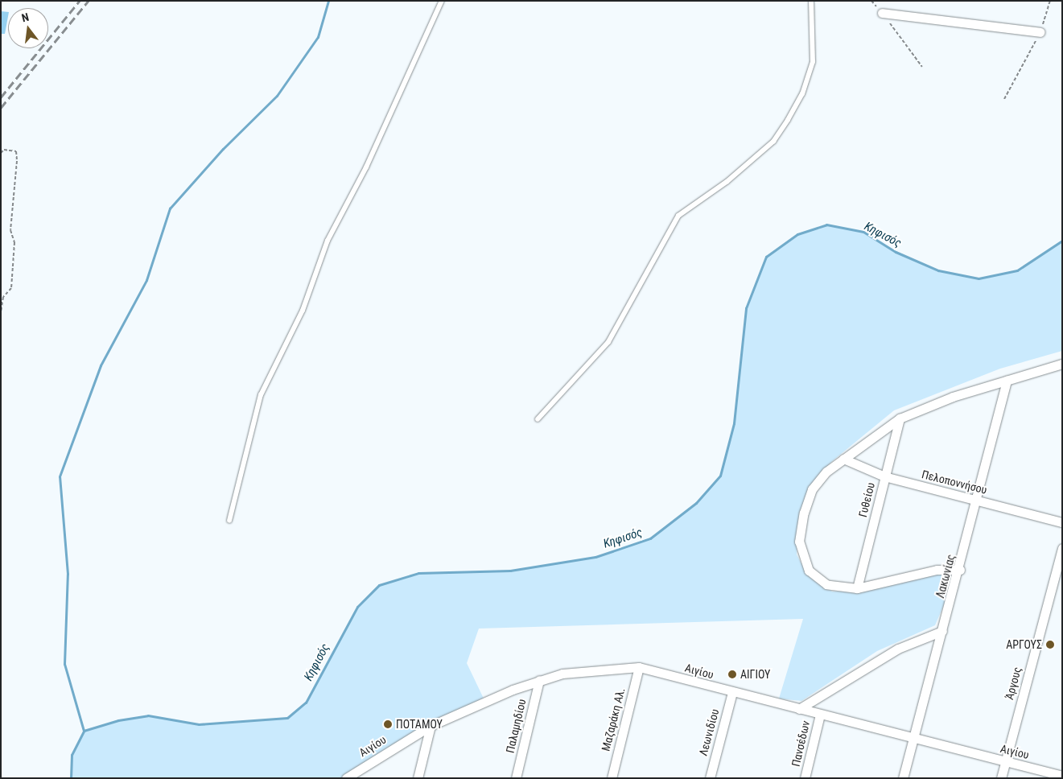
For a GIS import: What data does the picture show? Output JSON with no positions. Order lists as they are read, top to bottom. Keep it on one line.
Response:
{"streets":{"street":["Πελοποννήσου","Γυθείου","Λακωνίας","Αιγίου","Άργους","Μαζαράκη Αλ.","Παλαμηδίου","Λεωνιδίου","Πανσέδων"]},"crossings":[["Πελοποννήσου","Γυθείου"],["Πελοποννήσου","Λακωνίας"],["Λακωνίας","Αιγίου"],["Αιγίου","Άργους"],["Αιγίου","Μαζαράκη Αλ."],["Αιγίου","Παλαμηδίου"],["Αιγίου","Λεωνιδίου"],["Αιγίου","Πανσέδων"]],"water":["Κηφισός"],"places":["ΑΡΓΟΥΣ","ΑΙΓΙΟΥ","ΠΟΤΑΜΟΥ"],"north":"top"}
